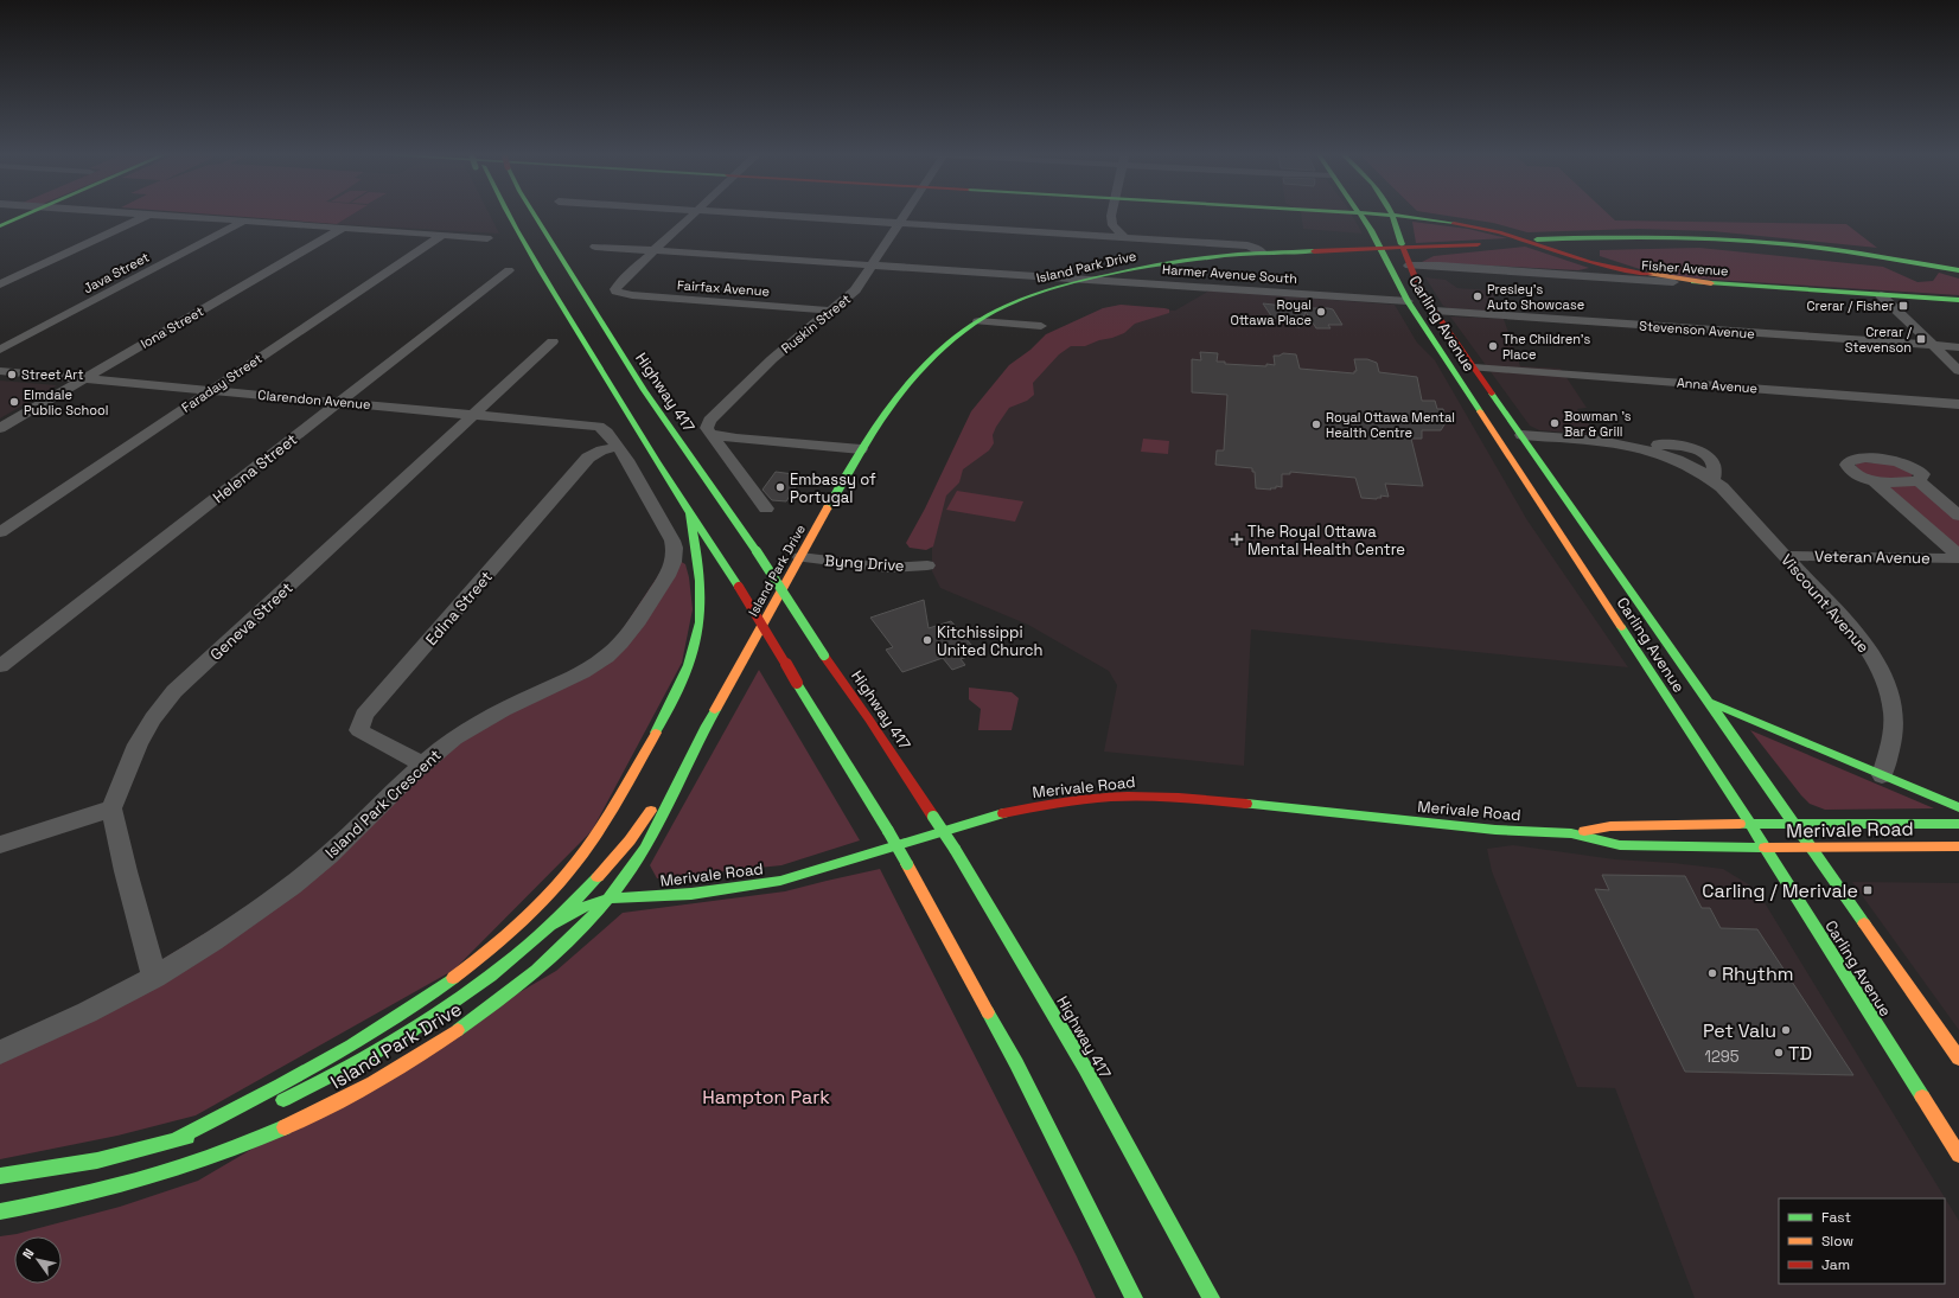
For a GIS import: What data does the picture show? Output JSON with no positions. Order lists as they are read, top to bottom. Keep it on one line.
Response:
{"streets":{"main road":["Island Park Drive","Fisher Avenue","Carling Avenue","Highway 417","Merivale Road"],"street":["Java Street","Harmer Avenue South","Fairfax Avenue","Ruskin Street","Iona Street","Stevenson Avenue","Faraday Street","Anna Avenue","Clarendon Avenue","Helena Street","Veteran Avenue","Byng Drive","Viscount Avenue","Edina Street","Geneva Street","Island Park Crescent"]},"crossings":[["Island Park Drive","Harmer Avenue South"],["Island Park Drive","Carling Avenue"],["Island Park Drive","Byng Drive"],["Island Park Drive","Merivale Road"],["Fisher Avenue","Carling Avenue"],["Harmer Avenue South","Fairfax Avenue"],["Harmer Avenue South","Ruskin Street"],["Harmer Avenue South","Carling Avenue"],["Fairfax Avenue","Ruskin Street"],["Carling Avenue","Stevenson Avenue"],["Carling Avenue","Anna Avenue"],["Carling Avenue","Viscount Avenue"],["Carling Avenue","Merivale Road"],["Iona Street","Clarendon Avenue"],["Faraday Street","Clarendon Avenue"],["Clarendon Avenue","Helena Street"],["Clarendon Avenue","Edina Street"],["Clarendon Avenue","Geneva Street"],["Clarendon Avenue","Island Park Crescent"],["Veteran Avenue","Viscount Avenue"],["Edina Street","Island Park Crescent"]],"parks":["Hampton Park"],"places":{"other":["Presley's Auto Showcase","Royal Ottawa Place","The Children's Place","Street Art","Elmdale Public School","Bowman 's Bar & Grill","Royal Ottawa Mental Health Centre","Embassy of Portugal","Kitchissippi United Church","Rhythm","Pet Valu","TD"],"transit":["Crerar / Fisher","Crerar / Stevenson","Carling / Merivale"],"health":["The Royal Ottawa Mental Health Centre"]},"house_numbers":["1295"],"legend":["Fast","Slow","Jam"],"north":"top left"}
